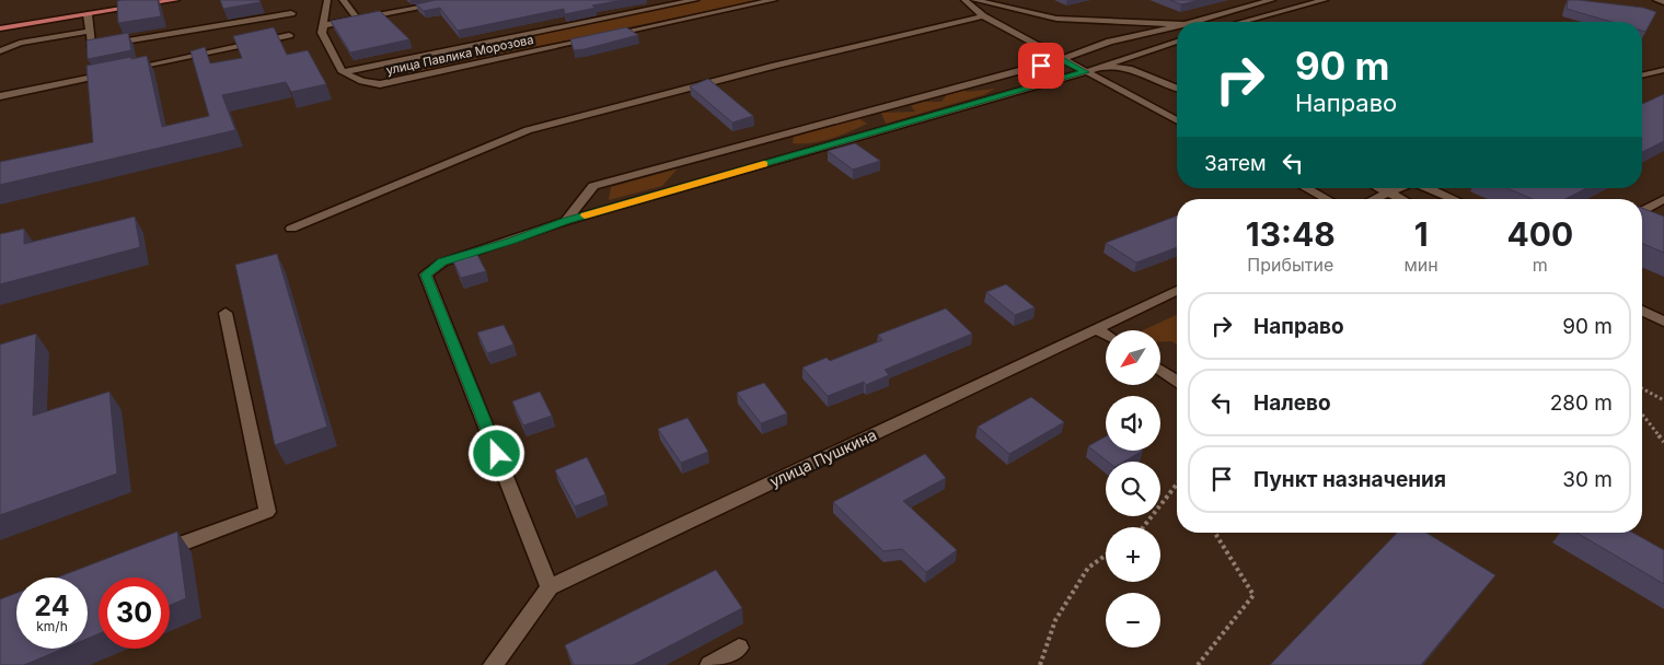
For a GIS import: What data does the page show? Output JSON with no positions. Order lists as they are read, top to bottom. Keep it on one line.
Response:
{"streets":{"street":["улица Павлика Морозова","улица Пушкина"]},"north":"bottom left","page":{"turn":["90 m","Направо"],"then":"Затем","eta":["13:48","Прибытие","1","мин","400","m"],"list":[{"name":"Направо","value":"90 m"},{"name":"Налево","value":"280 m"},{"name":"Пункт назначения","value":"30 m"}],"map_buttons":["+","−"],"speed":"24 km/h","limit":"30"}}
